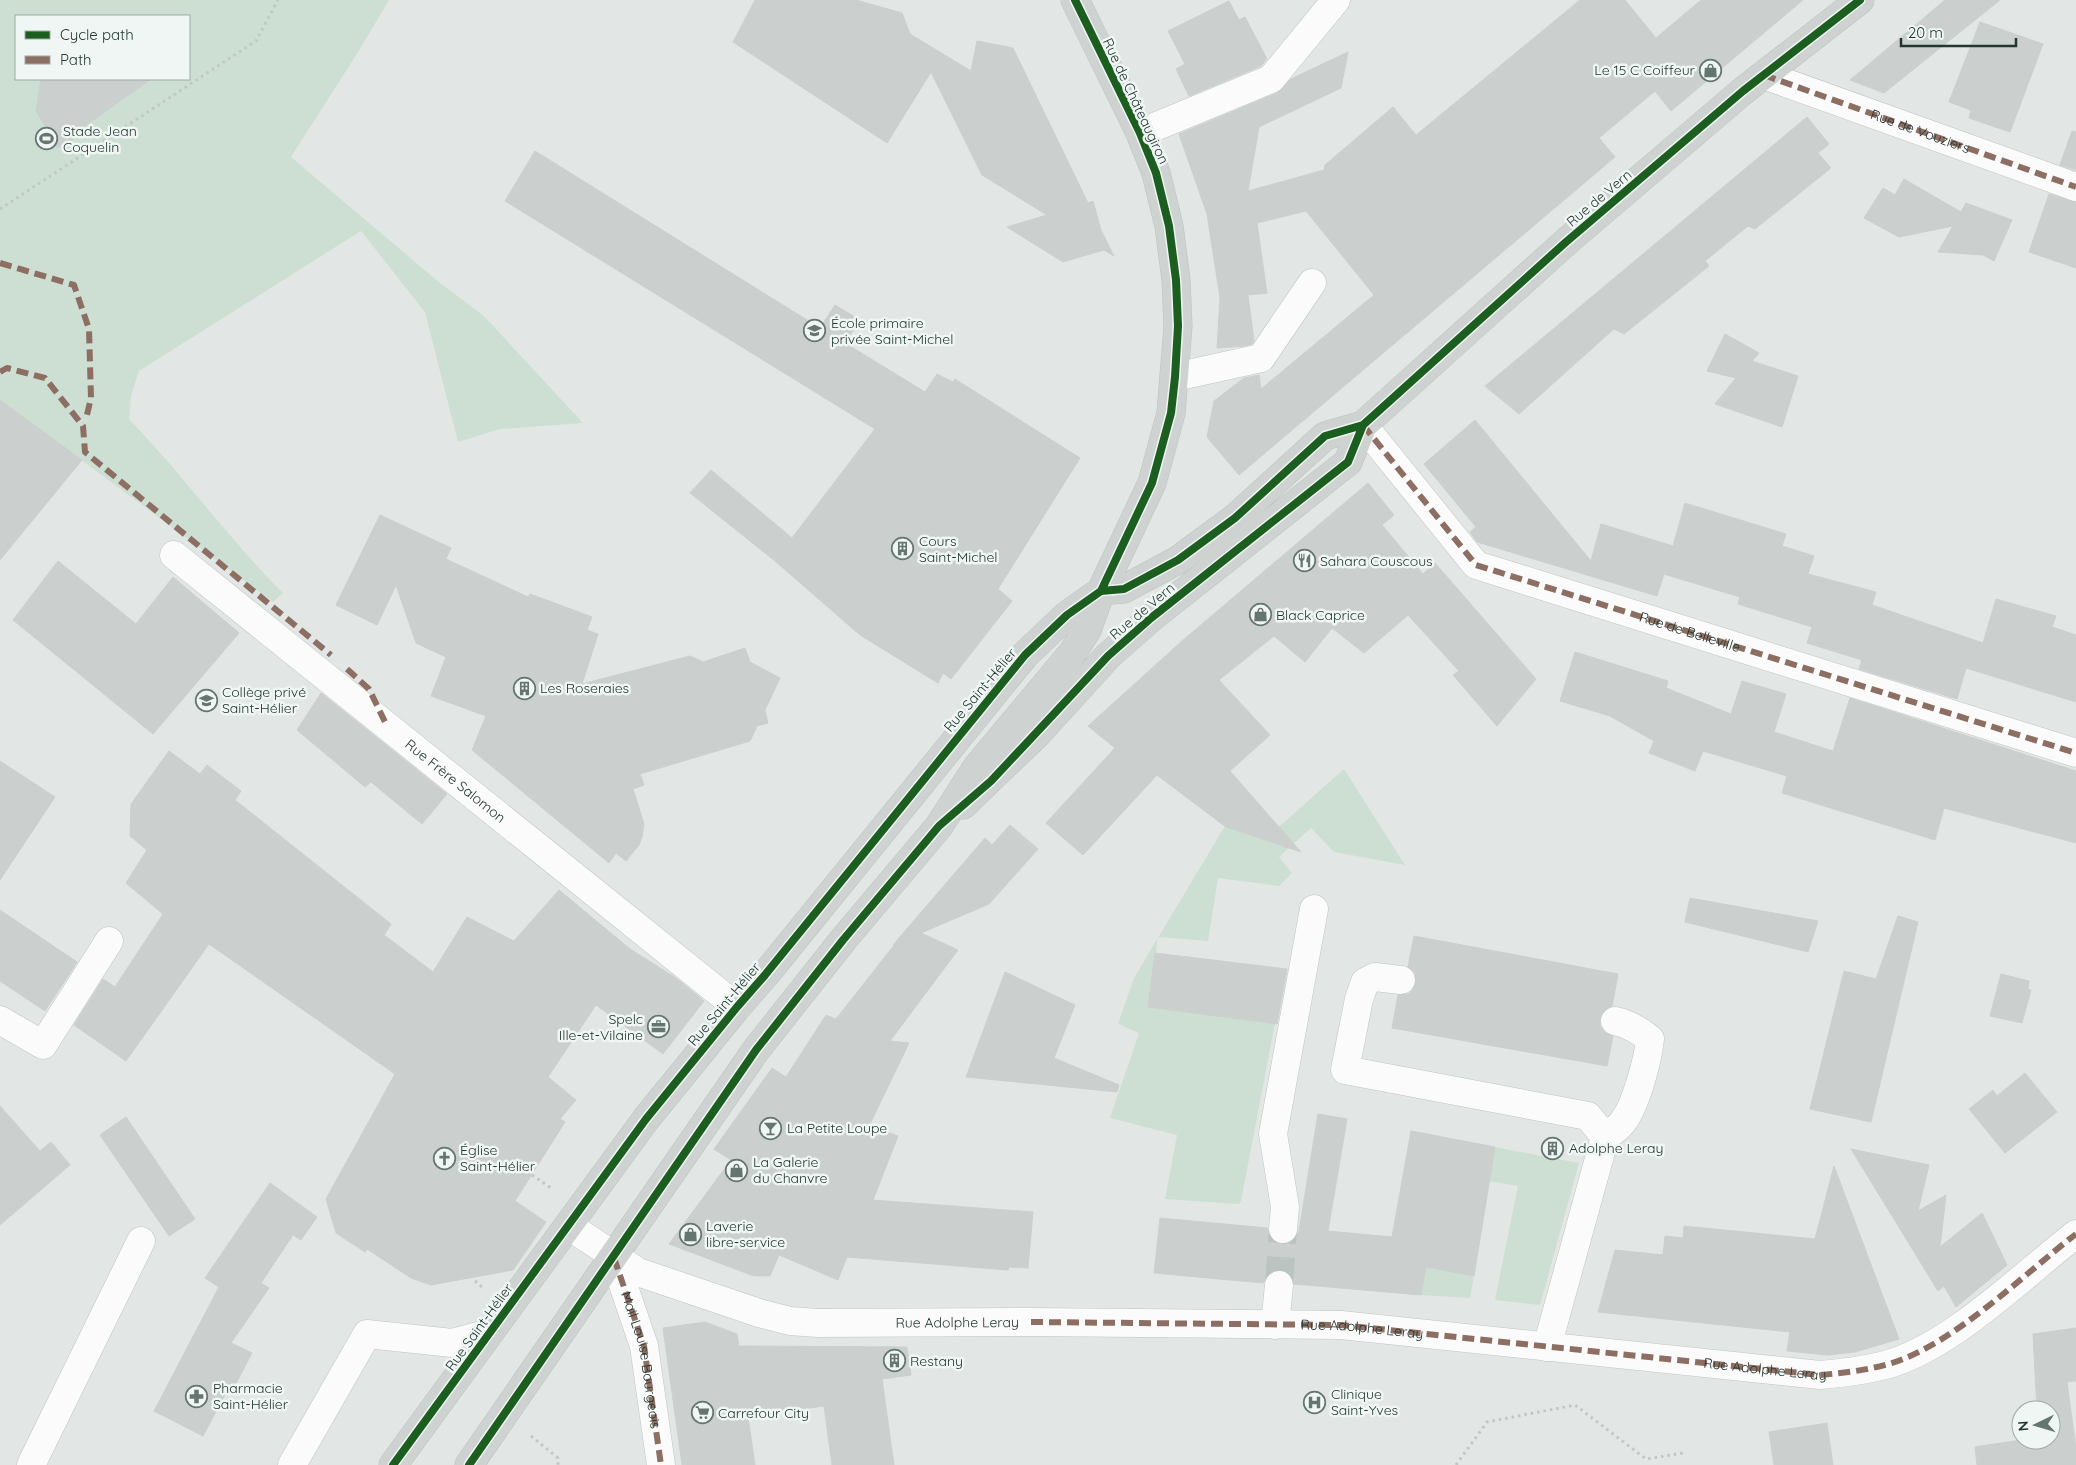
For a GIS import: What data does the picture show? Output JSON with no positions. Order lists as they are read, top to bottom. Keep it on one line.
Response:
{"streets":{"main road":["Rue de Châteaugiron","Rue de Vern","Rue Saint-Hélier"],"street":["Rue de Vouziers","Rue de Belleville","Rue Frère Salomon","Rue Adolphe Leray","Mail Louise Bourgeois"]},"crossings":[["Rue de Châteaugiron","Rue de Vern"],["Rue de Châteaugiron","Rue Saint-Hélier"],["Rue de Vouziers","Rue de Vern"],["Rue de Vern","Rue de Belleville"],["Rue de Vern","Rue Saint-Hélier"],["Rue Saint-Hélier","Rue Frère Salomon"],["Rue Saint-Hélier","Rue Adolphe Leray"],["Rue Adolphe Leray","Mail Louise Bourgeois"]],"places":{"shop":["Le 15 C Coiffeur","Black Caprice","La Galerie du Chanvre","Laverie libre-service"],"sports":["Stade Jean Coquelin"],"school or university":["École primaire privée Saint-Michel","Collège privé Saint-Hélier"],"building":["Cours Saint-Michel","Les Roseraies","Adolphe Leray","Restany"],"restaurant":["Sahara Couscous"],"office":["Spelc Ille-et-Vilaine"],"bar":["La Petite Loupe"],"church":["Église Saint-Hélier"],"pharmacy":["Pharmacie Saint-Hélier"],"hospital":["Clinique Saint-Yves"],"supermarket":["Carrefour City"]},"legend":["Cycle path","Path"],"scale_bar":"20 m","north":"left"}
